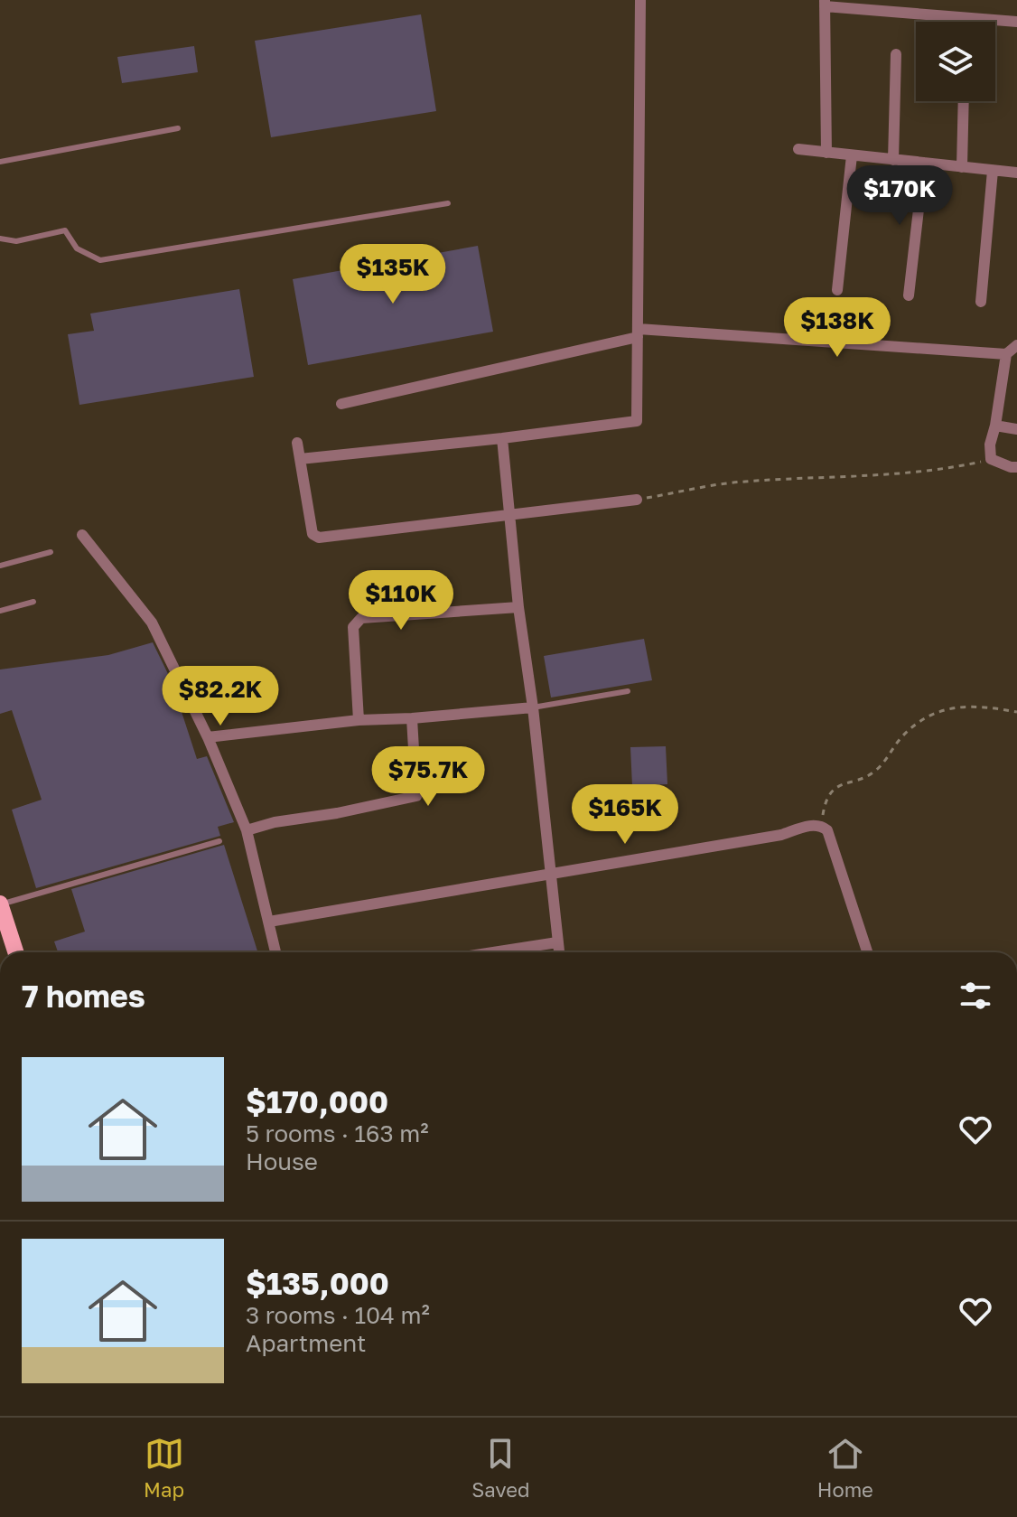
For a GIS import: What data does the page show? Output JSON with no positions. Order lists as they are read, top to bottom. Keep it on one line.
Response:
{"page":{"price":["$170K","$135K","$138K","$110K","$82.2K","$75.7K","$165K"],"heading":"7 homes","list":[{"name":"$170,000","note":"5 rooms · 163 m² · House"},{"name":"$135,000","note":"3 rooms · 104 m² · Apartment"}],"tabs":["Map","Saved","Home"]}}
